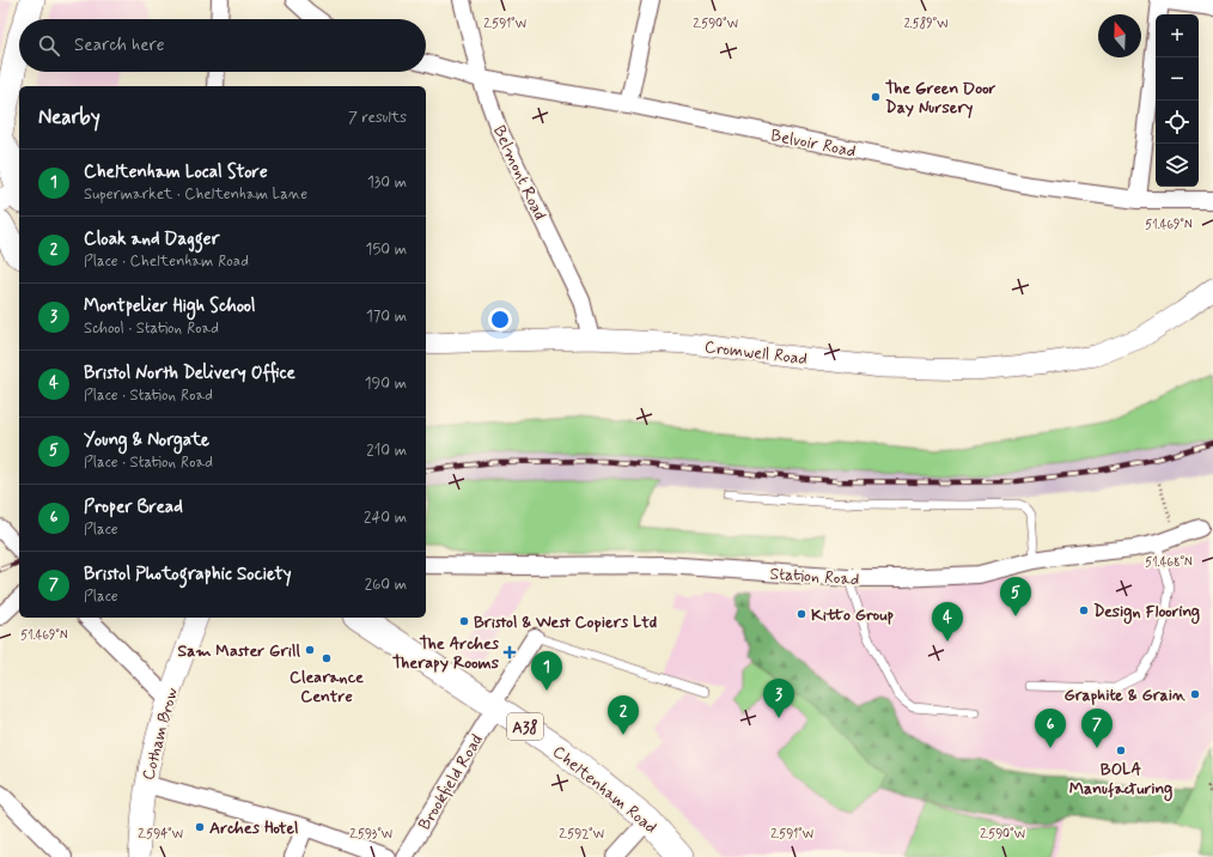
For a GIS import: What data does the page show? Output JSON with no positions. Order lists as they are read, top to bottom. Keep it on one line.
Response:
{"streets":{"main road":["A38","Cheltenham Road"],"street":["Belvoir Road","Belmont Road","Cromwell Road","Station Road","Cotham Brow","Brookfield Road"]},"crossings":[["Belvoir Road","Belmont Road"],["Belmont Road","Cromwell Road"],["Brookfield Road","Cheltenham Road"]],"places":{"other":["The Green Door Day Nursery","Design Flooring","Kitto Group","Bristol & West Copiers Ltd","Sam Master Grill","Clearance Centre","Graphite & Grain","BOLA Manufacturing","Arches Hotel"],"health":["The Arches Therapy Rooms"]},"north":"top","page":{"map_buttons":["+","−"],"search":"Search here","heading":["Nearby","7 results"],"list":[{"mark":"1","name":"Cheltenham Local Store","note":"Supermarket · Cheltenham Lane","value":"130 m"},{"mark":"2","name":"Cloak and Dagger","note":"Place · Cheltenham Road","value":"150 m"},{"mark":"3","name":"Montpelier High School","note":"School · Station Road","value":"170 m"},{"mark":"4","name":"Bristol North Delivery Office","note":"Place · Station Road","value":"190 m"},{"mark":"5","name":"Young & Norgate","note":"Place · Station Road","value":"210 m"},{"mark":"6","name":"Proper Bread","note":"Place","value":"240 m"},{"mark":"7","name":"Bristol Photographic Society","note":"Place","value":"260 m"}],"pins":["5","4","1","3","2","6","7"]},"coordinates":["2.591°W","2.590°W","2.589°W","51.469°N","51.468°N","2.594°W","2.593°W","2.592°W"]}
